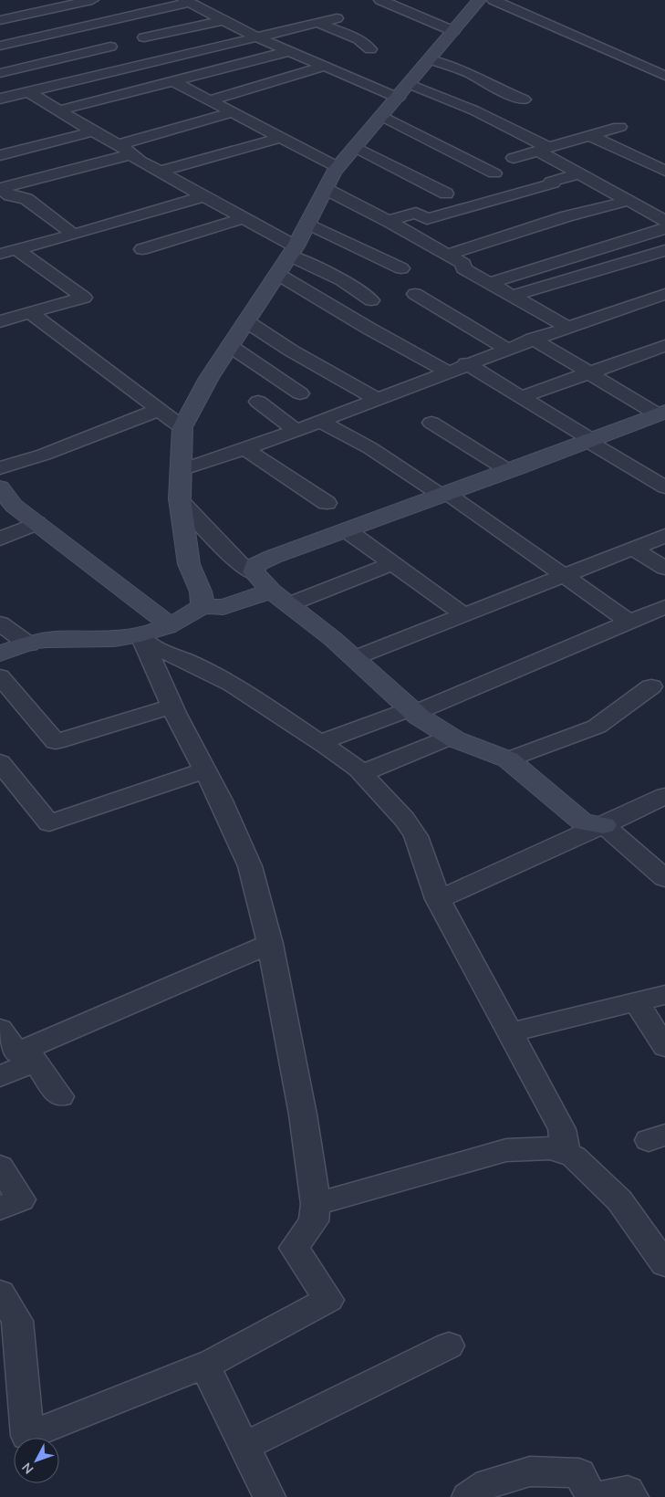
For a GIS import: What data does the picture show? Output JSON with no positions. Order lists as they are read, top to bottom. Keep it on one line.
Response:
{"north":"bottom left"}
